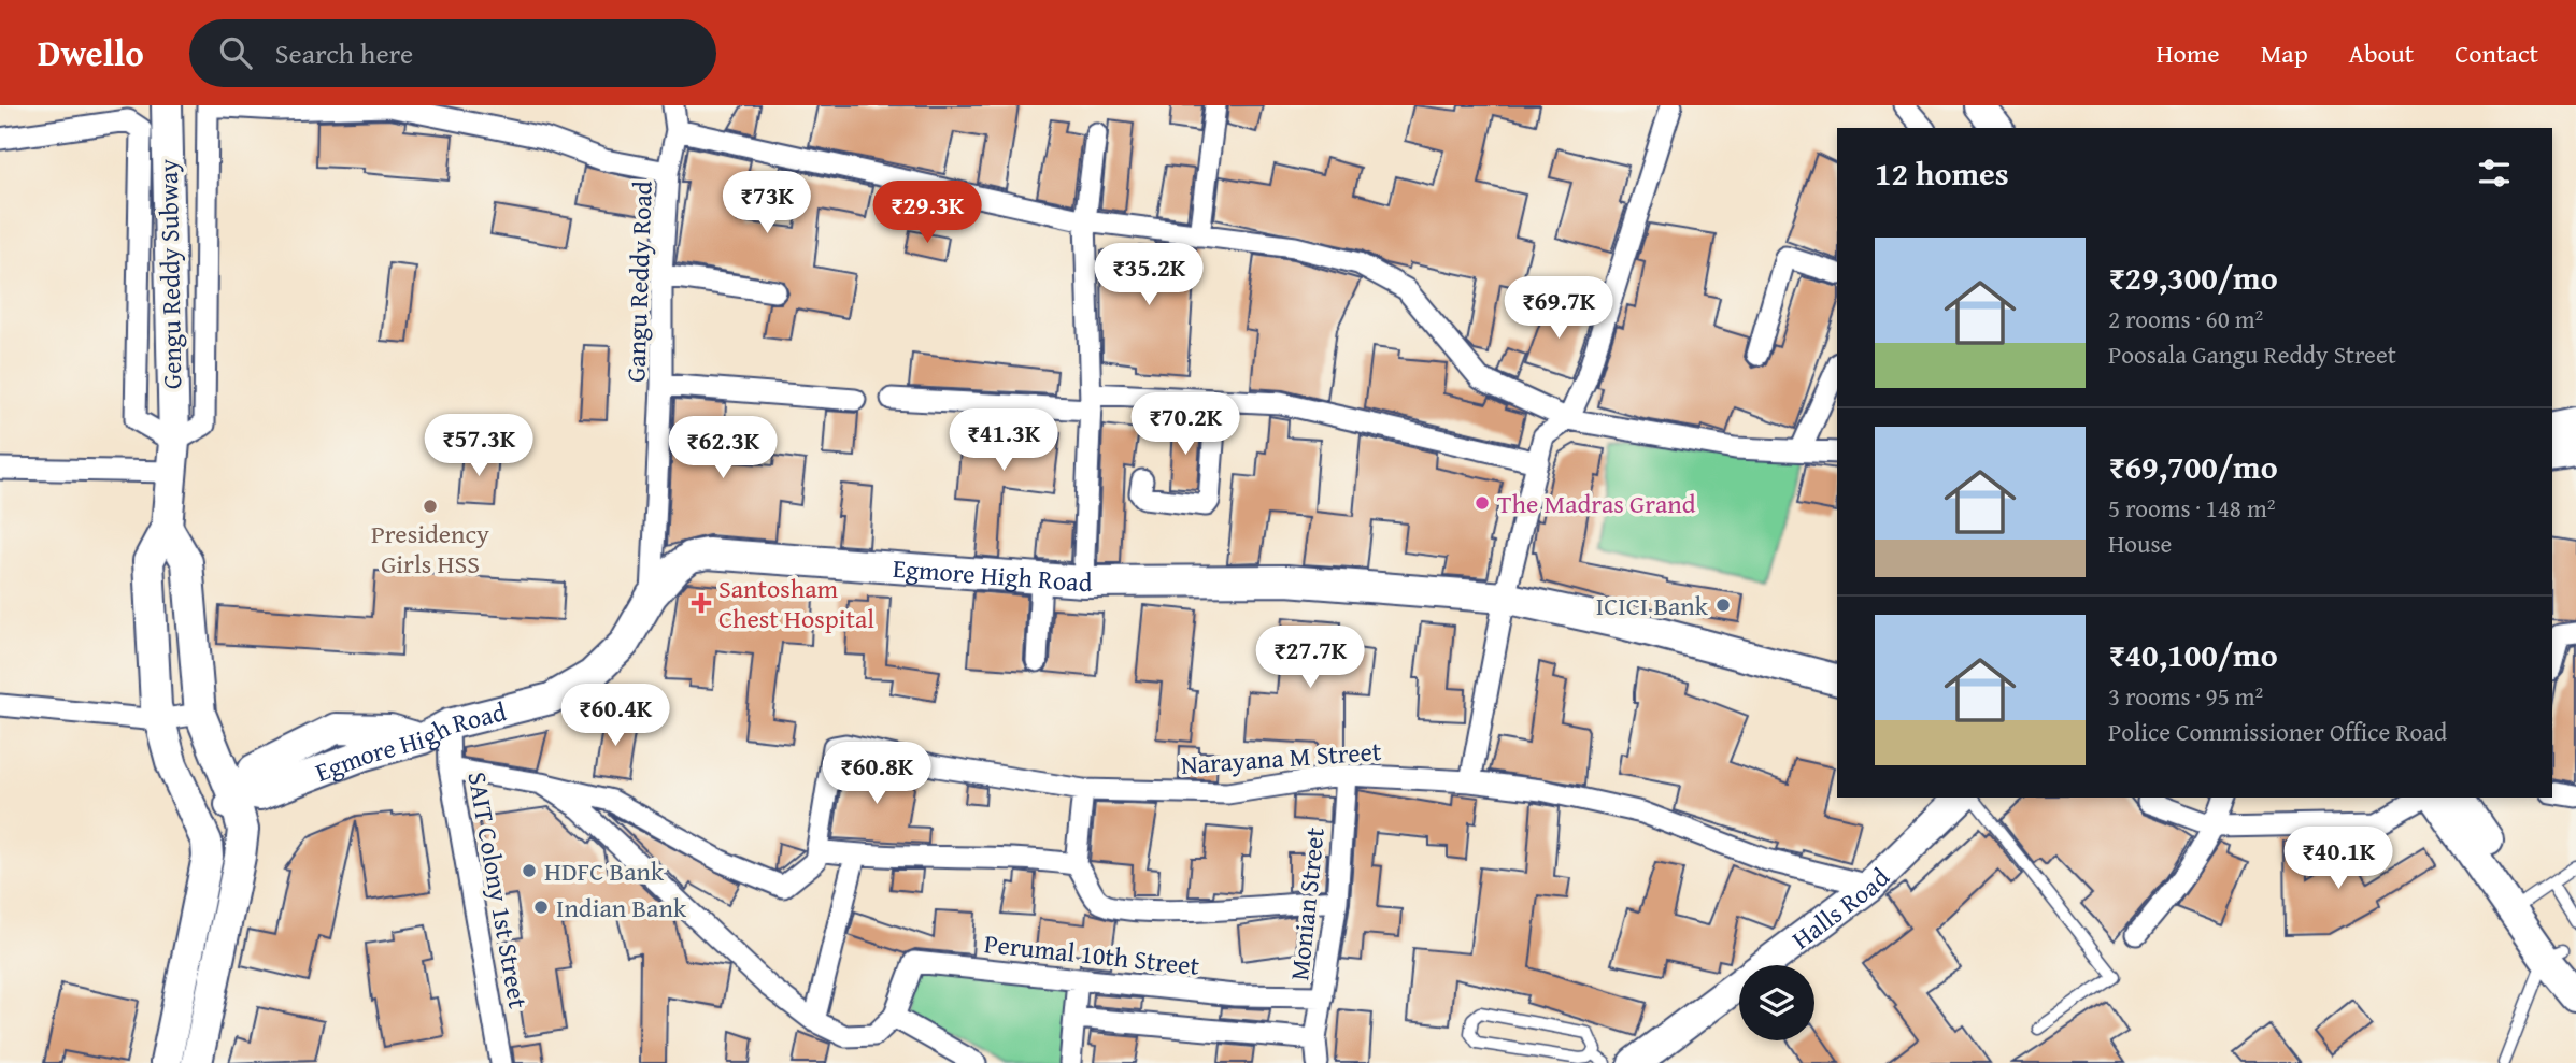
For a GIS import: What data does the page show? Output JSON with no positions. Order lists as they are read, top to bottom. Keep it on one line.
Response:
{"streets":{"main road":["Gengu Reddy Subway","Egmore High Road","Halls Road"],"street":["Gangu Reddy Road","Narayana M Street","SAIT Colony 1st Street","Monian Street","Perumal 10th Street"]},"crossings":[["Gangu Reddy Road","Egmore High Road"],["Egmore High Road","SAIT Colony 1st Street"],["Narayana M Street","Monian Street"],["Narayana M Street","Halls Road"],["Monian Street","Perumal 10th Street"]],"places":{"other":["The Madras Grand","Presidency Girls HSS","ICICI Bank","HDFC Bank","Indian Bank"],"health":["Santosham Chest Hospital"]},"page":{"header":"Dwello","search":"Search here","nav":["Home","Map","About","Contact"],"heading":"12 homes","price":["₹73K","₹29.3K","₹35.2K","₹69.7K","₹70.2K","₹41.3K","₹57.3K","₹62.3K","₹27.7K","₹60.4K","₹60.8K","₹40.1K"],"list":[{"name":"₹29,300/mo","note":"2 rooms · 60 m² · Poosala Gangu Reddy Street"},{"name":"₹69,700/mo","note":"5 rooms · 148 m² · House"},{"name":"₹40,100/mo","note":"3 rooms · 95 m² · Police Commissioner Office Road"}]}}
